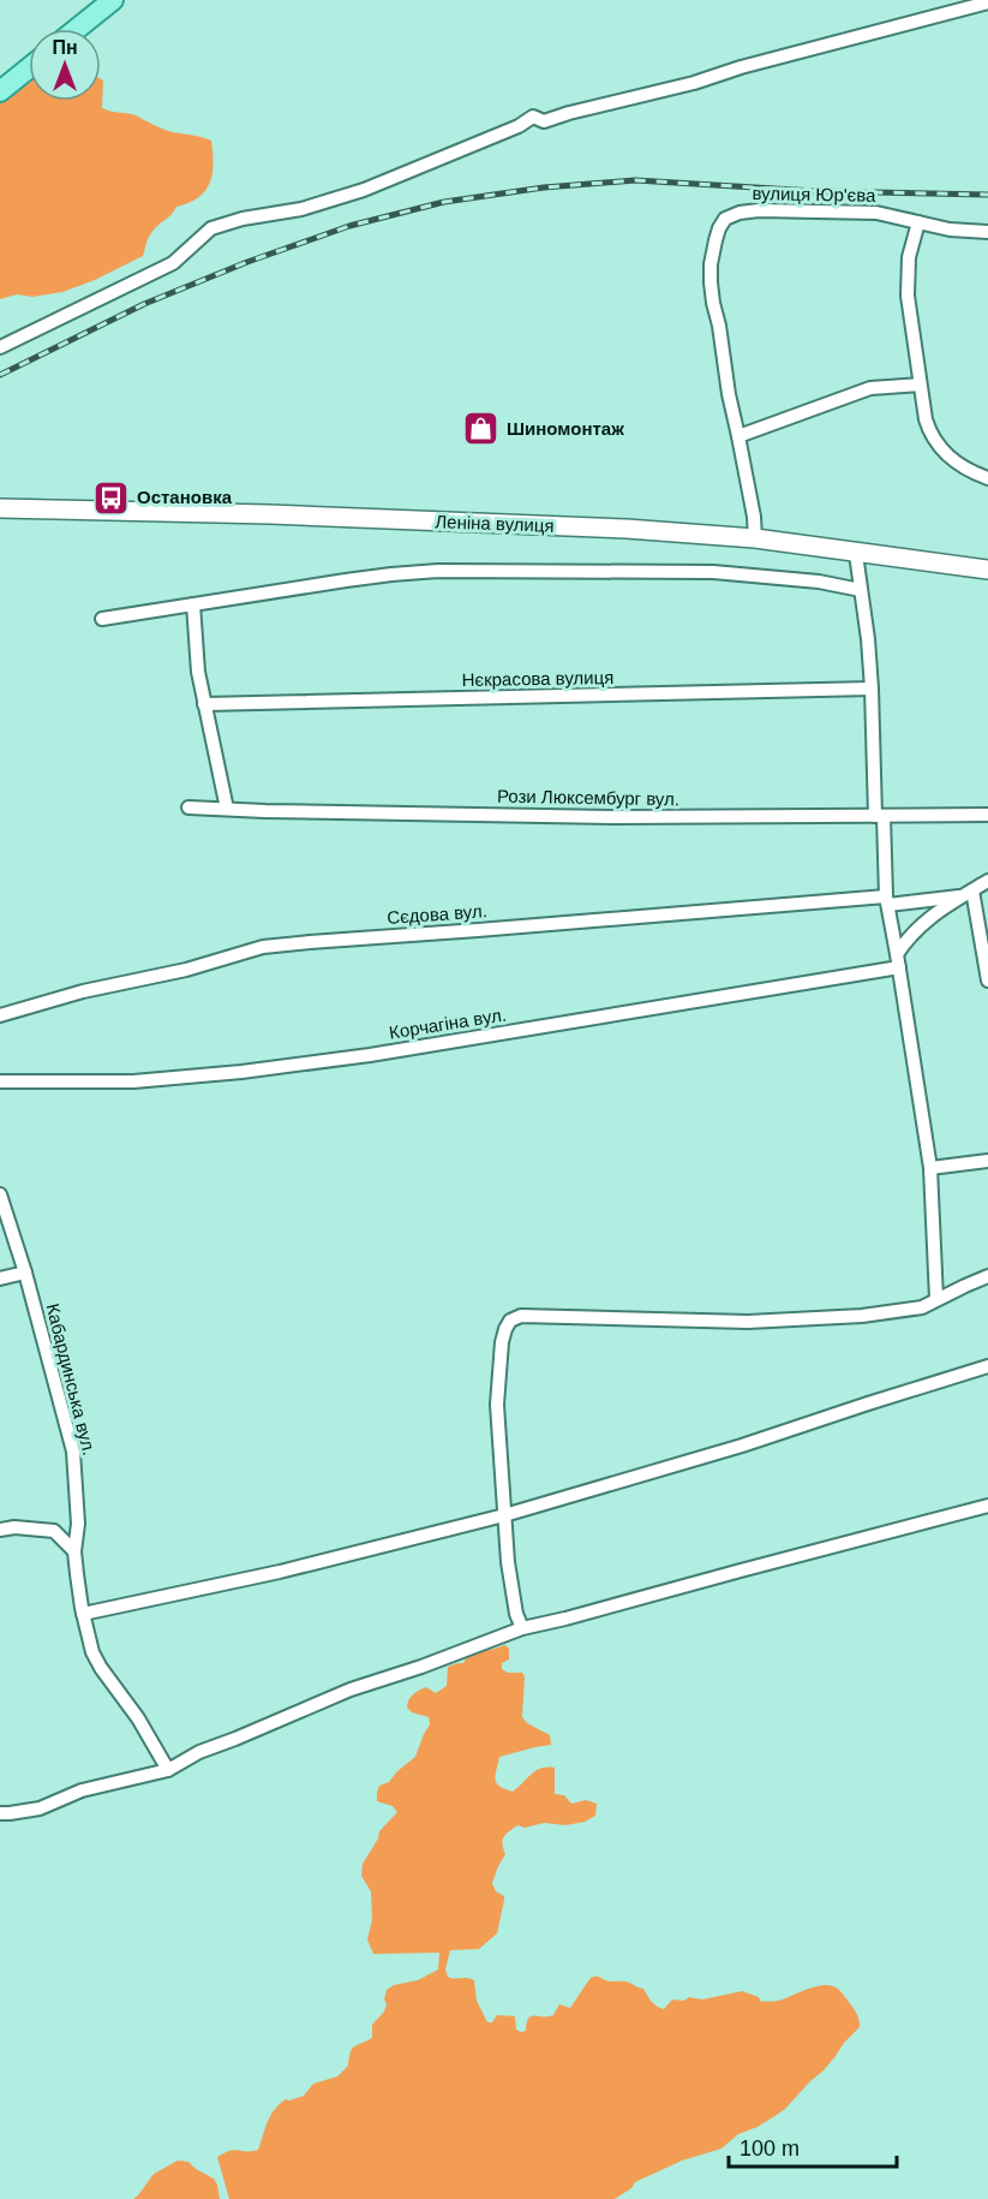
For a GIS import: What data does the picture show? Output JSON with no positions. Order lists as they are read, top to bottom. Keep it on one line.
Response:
{"streets":{"main road":["Леніна вулиця"],"street":["вулиця Юр'єва","Нєкрасова вулиця","Рози Люксембург вул.","Сєдова вул.","Корчагіна вул.","Кабардинська вул."]},"places":{"shop":["Шиномонтаж"],"bus stop":["Остановка"]},"scale_bar":"100 m","north":"top"}
